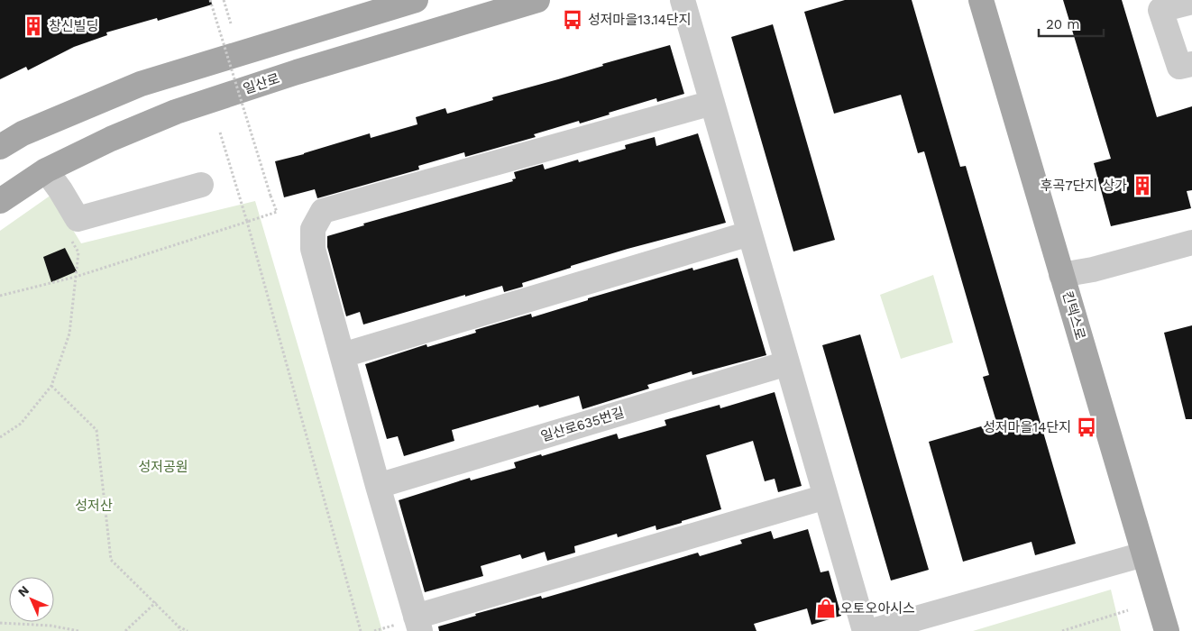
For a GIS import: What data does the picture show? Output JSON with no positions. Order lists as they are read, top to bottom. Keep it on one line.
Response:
{"streets":{"main road":["일산로","킨텍스로"],"street":["일산로635번길"]},"parks":["성저공원","성저산"],"places":{"bus stop":["성저마을13.14단지","성저마을14단지"],"building":["창신빌딩","후곡7단지 상가"],"shop":["오토오아시스"]},"scale_bar":"20 m","north":"top left"}
